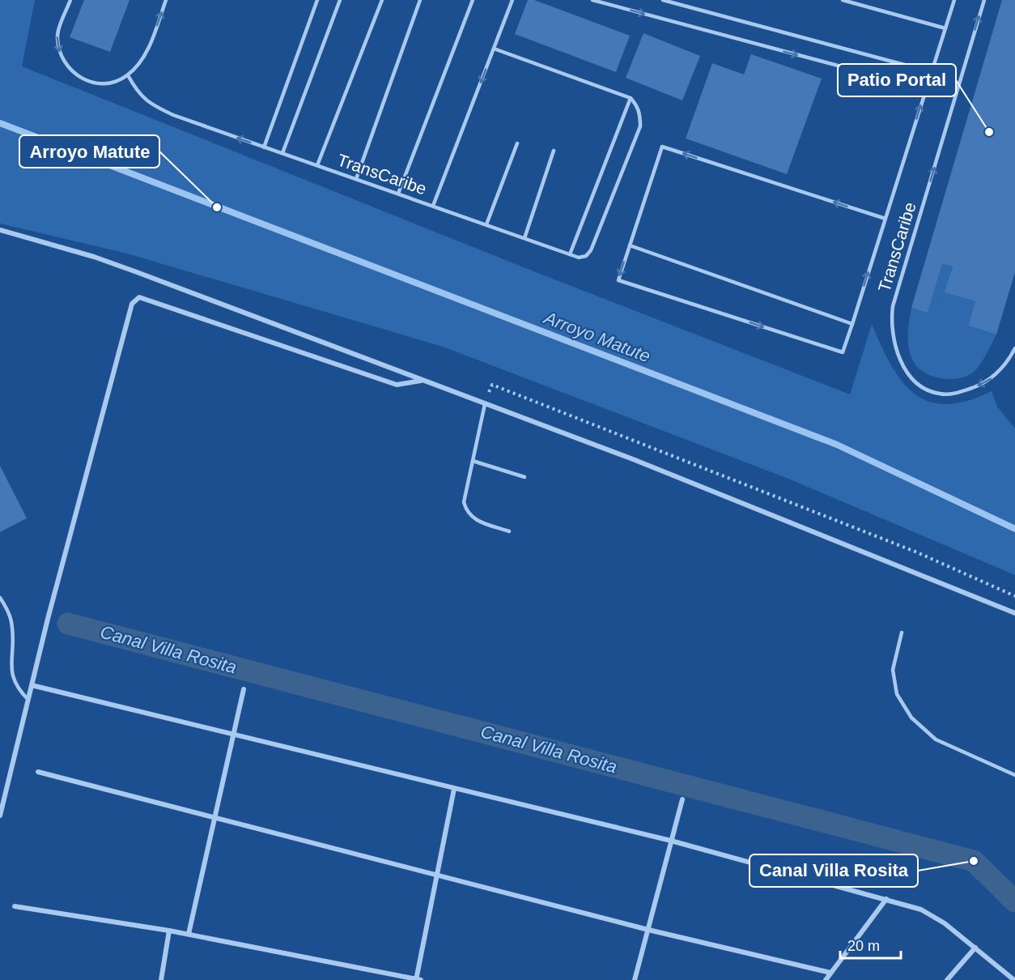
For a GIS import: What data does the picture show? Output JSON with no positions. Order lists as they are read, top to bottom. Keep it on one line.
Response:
{"streets":{"lane":["TransCaribe"]},"water":["Arroyo Matute","Canal Villa Rosita"],"places":["Patio Portal","Arroyo Matute","Canal Villa Rosita"],"scale_bar":"20 m"}
